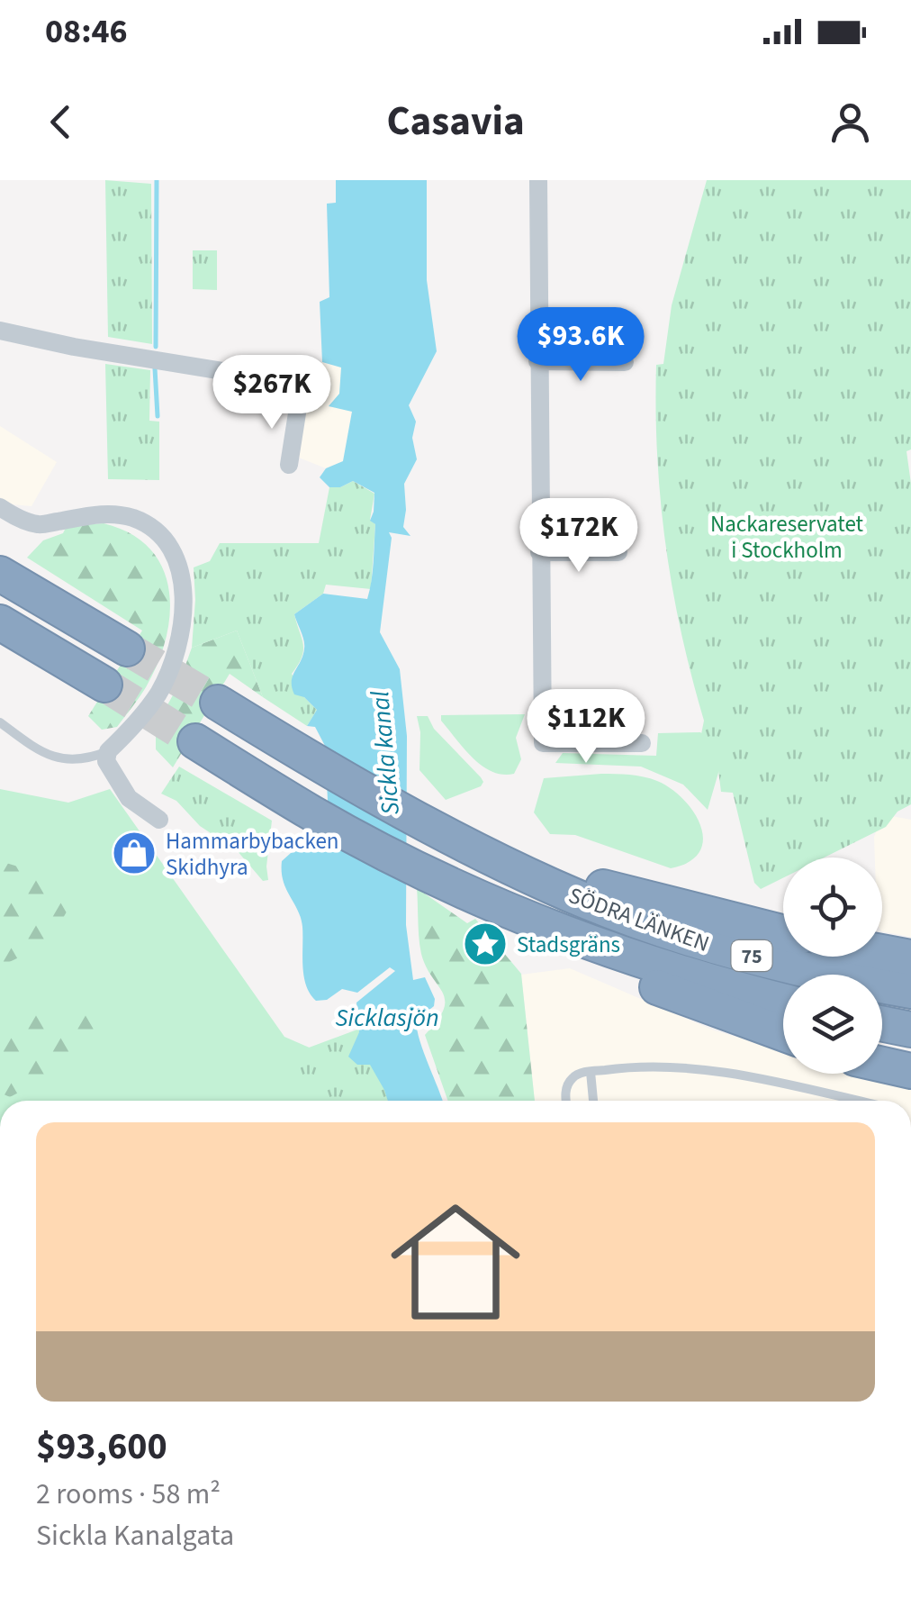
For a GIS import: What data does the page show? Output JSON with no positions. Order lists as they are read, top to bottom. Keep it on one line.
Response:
{"streets":{"highway":["SÖDRA LÄNKEN","75"]},"crossings":[["SÖDRA LÄNKEN","75"]],"water":["Sickla kanal","Sicklasjön"],"parks":["Nackareservatet i Stockholm"],"places":{"shop":["Hammarbybacken Skidhyra"],"place":["Stadsgräns"]},"page":{"status":"08:46","header":"Casavia","price":["$93.6K","$267K","$172K","$112K"],"list":[{"name":"$93,600","note":"2 rooms · 58 m² · Sickla Kanalgata"}]}}
